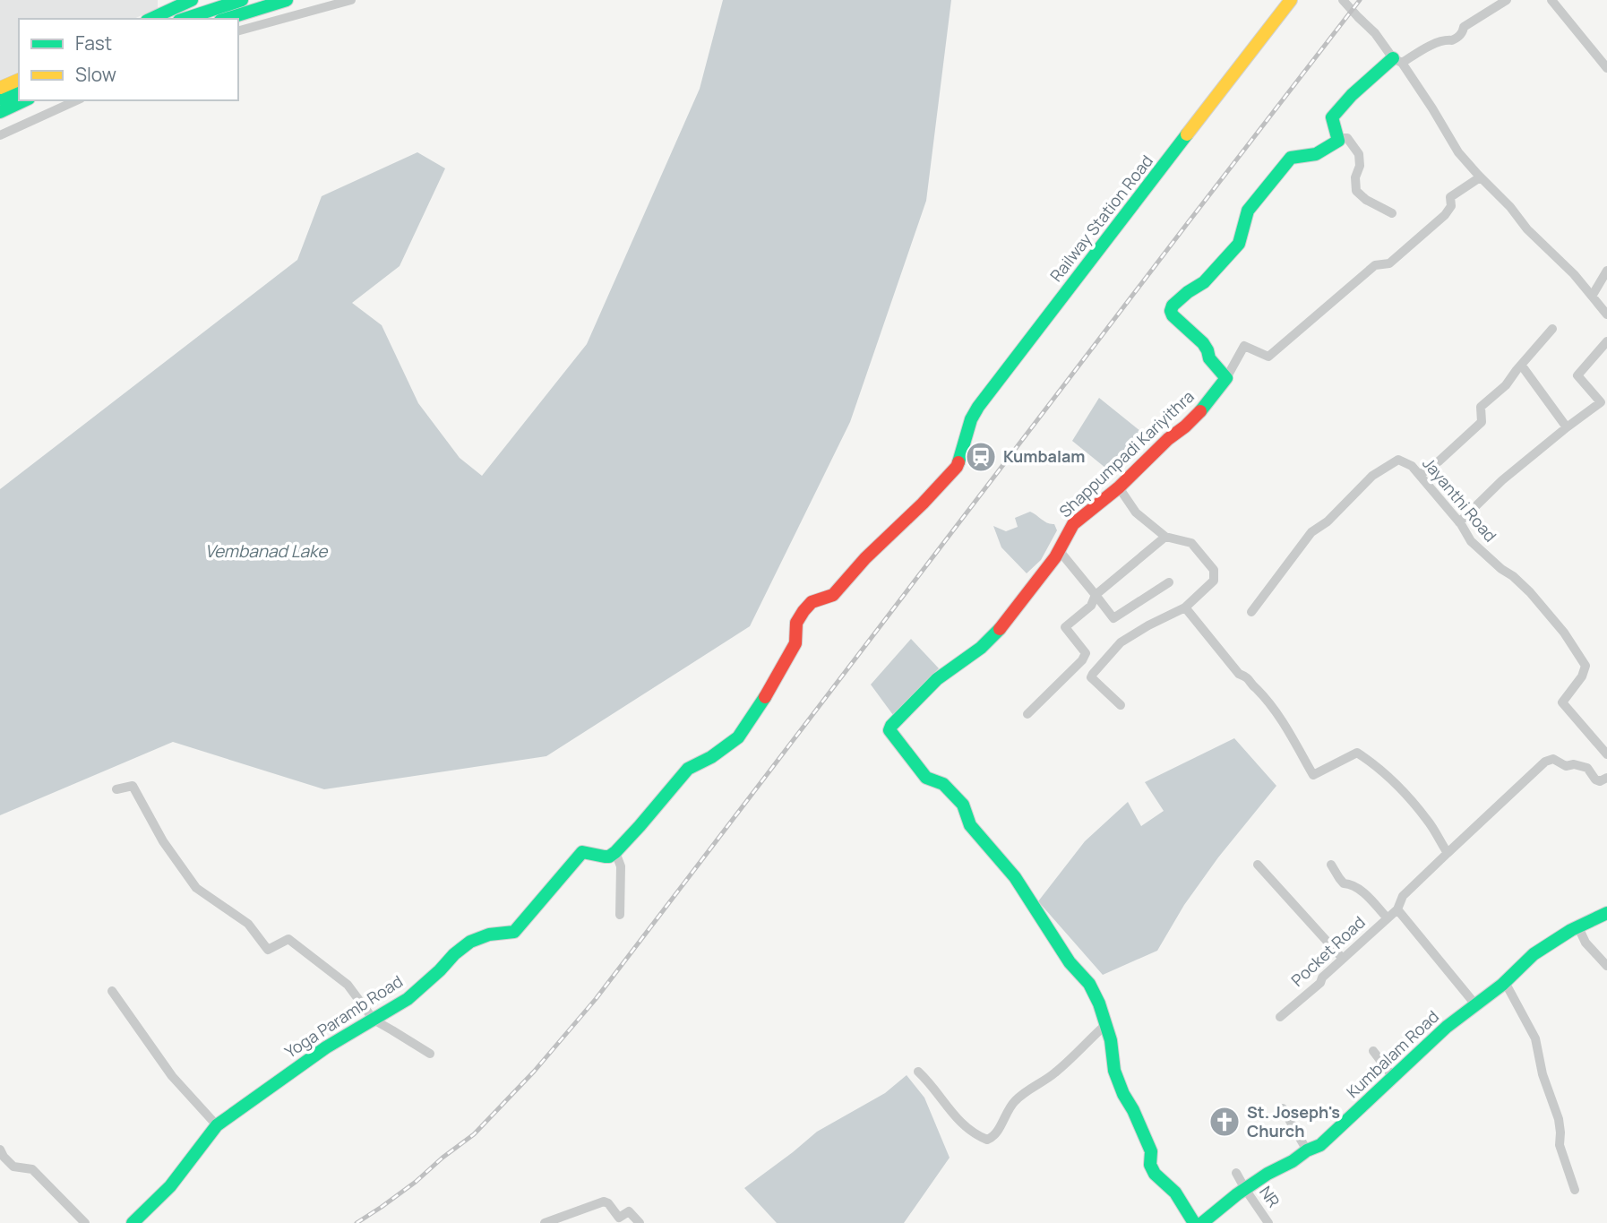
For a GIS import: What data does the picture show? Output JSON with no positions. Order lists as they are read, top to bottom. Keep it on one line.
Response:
{"streets":{"main road":["Railway Station Road","Shappumpadi Kariyithra","Yoga Paramb Road","Kumbalam Road"],"street":["Jayanthi Road","Pocket Road","NR"]},"crossings":[["Railway Station Road","Yoga Paramb Road"],["Kumbalam Road","NR"]],"water":["Vembanad Lake"],"places":{"station":["Kumbalam"],"church":["St. Joseph's Church"]},"legend":["Fast","Slow"]}
